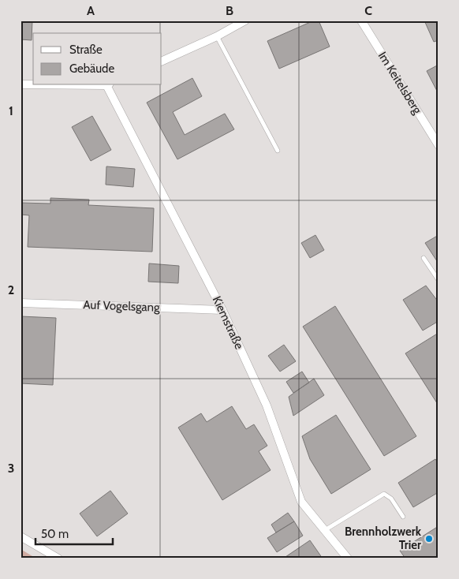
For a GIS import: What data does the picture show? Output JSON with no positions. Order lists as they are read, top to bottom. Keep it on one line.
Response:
{"streets":{"street":["Im Keitelsberg","Auf Vogelsgang","Kiemstraße"]},"crossings":[["Auf Vogelsgang","Kiemstraße"]],"places":["Brennholzwerk Trier"],"legend":["Straße","Gebäude"],"scale_bar":"50 m","grid":{"columns":["A","B","C"],"rows":["1","2","3"]}}
